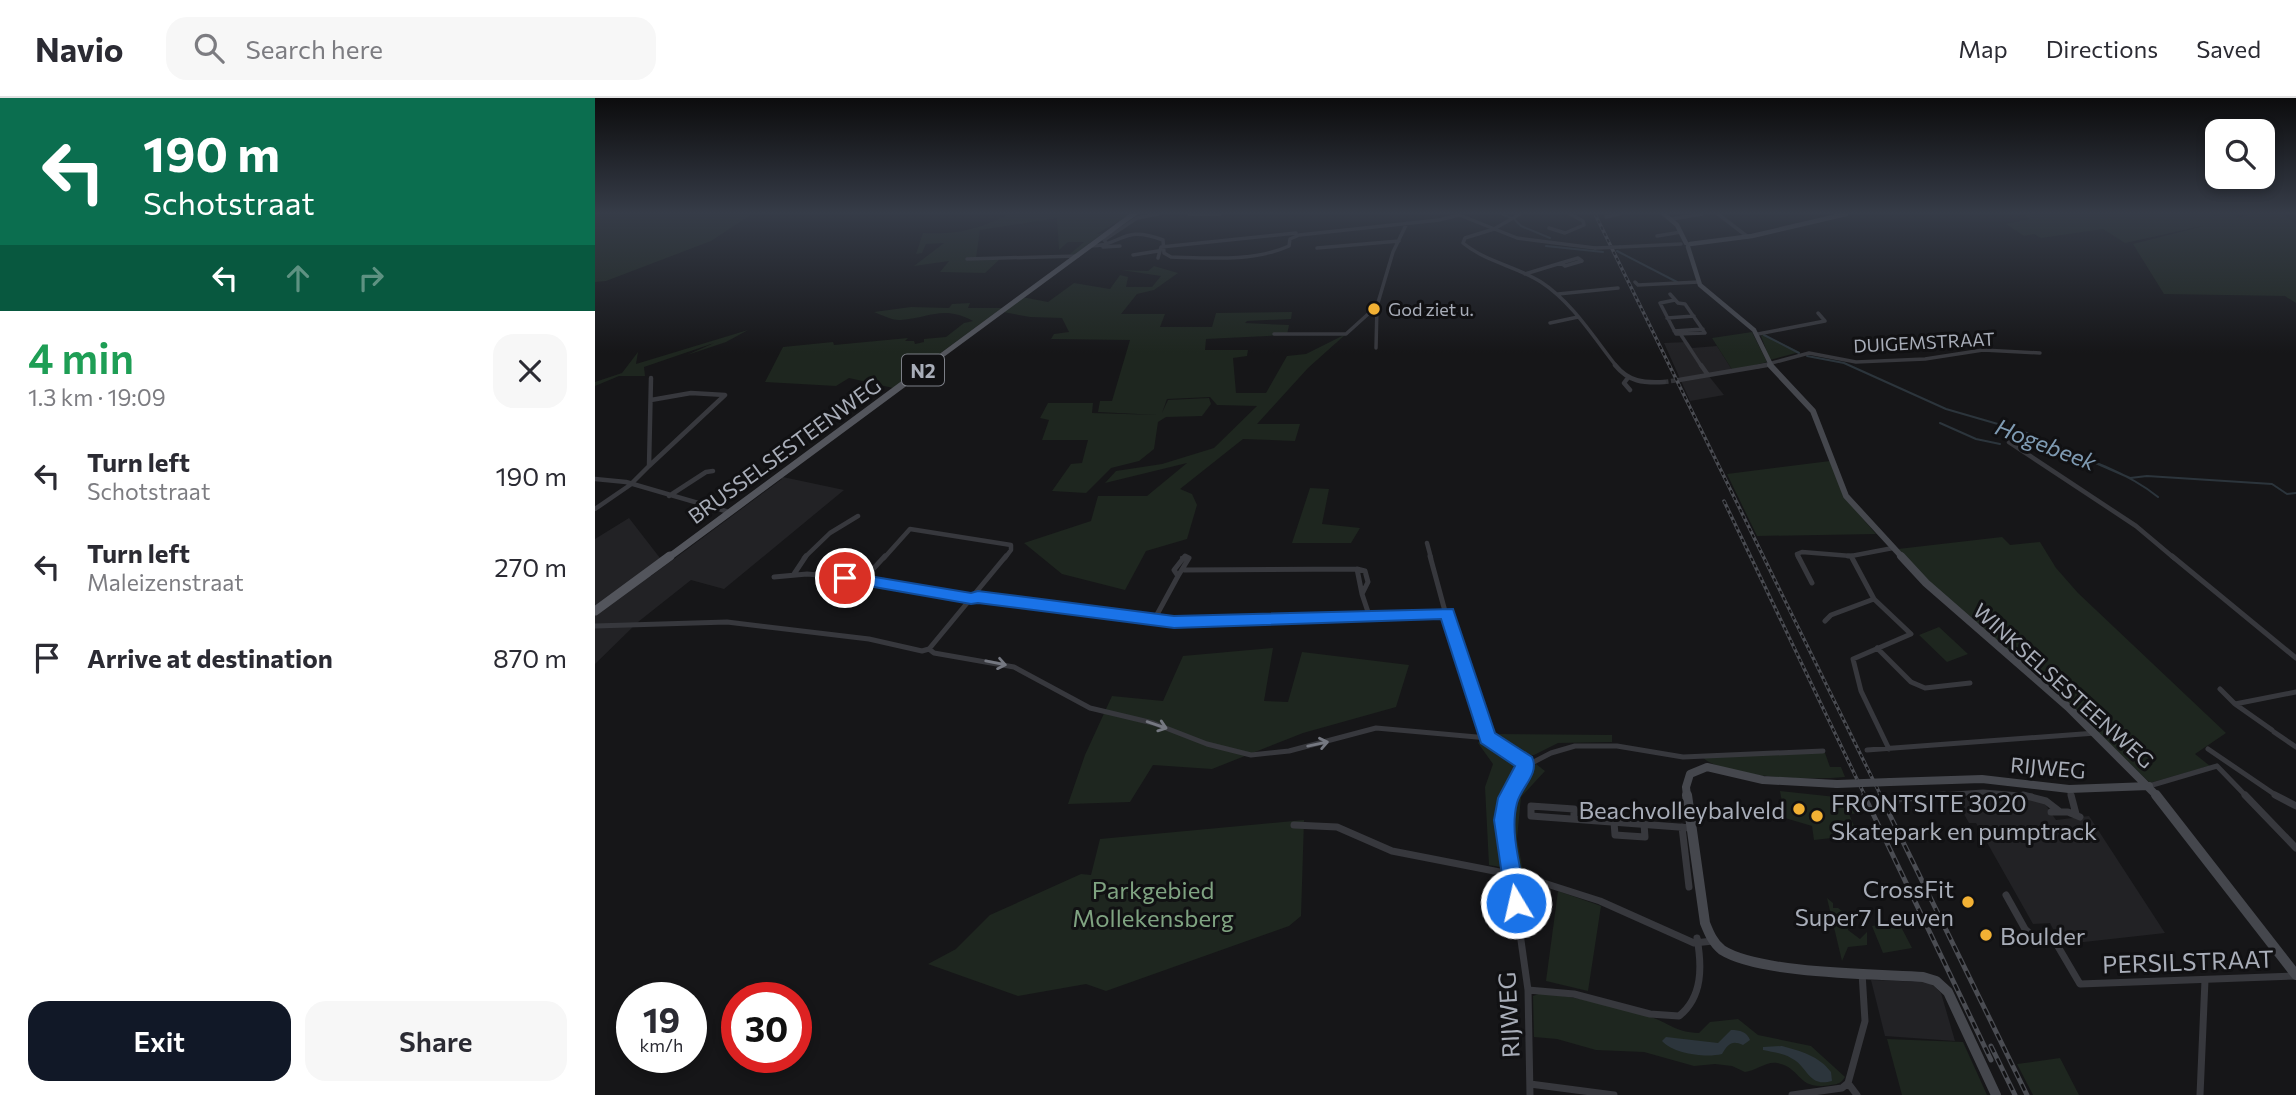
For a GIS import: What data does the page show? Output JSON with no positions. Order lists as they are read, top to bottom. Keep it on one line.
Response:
{"streets":{"main road":["N2","BRUSSELSESTEENWEG"],"street":["DUIGEMSTRAAT","WINKSELSESTEENWEG","RIJWEG","PERSILSTRAAT"]},"crossings":[["DUIGEMSTRAAT","WINKSELSESTEENWEG"],["WINKSELSESTEENWEG","RIJWEG"],["WINKSELSESTEENWEG","PERSILSTRAAT"]],"water":["Hogebeek"],"parks":["Parkgebied Mollekensberg"],"places":["God ziet u.","Beachvolleybalveld","FRONTSITE 3020 Skatepark en pumptrack","CrossFit Super7 Leuven","Boulder"],"page":{"header":"Navio","search":"Search here","nav":["Map","Directions","Saved"],"turn":["190 m","Schotstraat"],"heading":["4 min","1.3 km · 19:09"],"list":[{"name":"Turn left","note":"Schotstraat","value":"190 m"},{"name":"Turn left","note":"Maleizenstraat","value":"270 m"},{"name":"Arrive at destination","value":"870 m"}],"speed":"19 km/h","limit":"30","buttons":["Exit","Share"]}}
